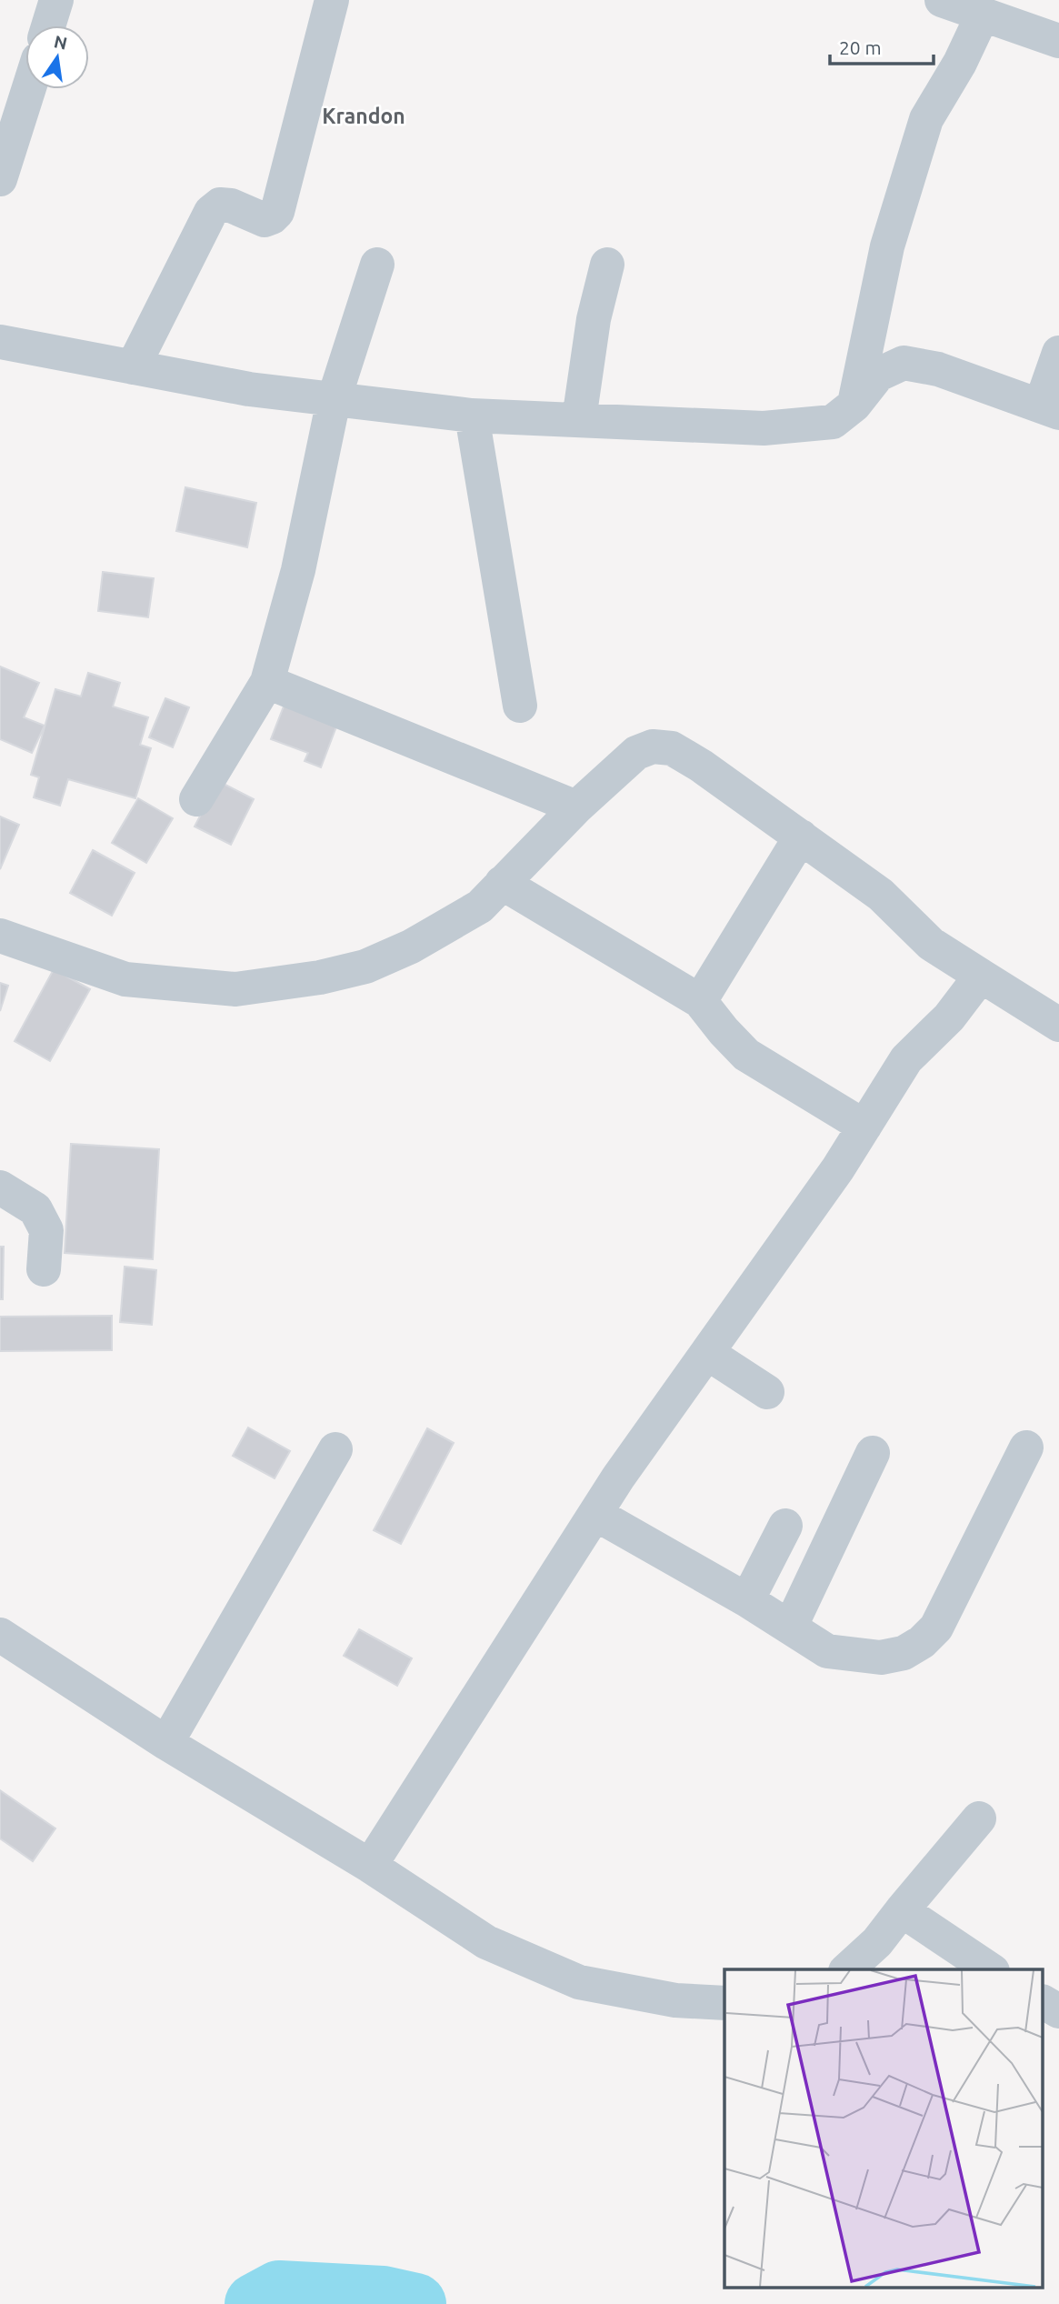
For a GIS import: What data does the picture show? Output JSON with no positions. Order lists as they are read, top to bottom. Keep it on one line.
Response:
{"districts":["Krandon"],"scale_bar":"20 m","north":"top"}
